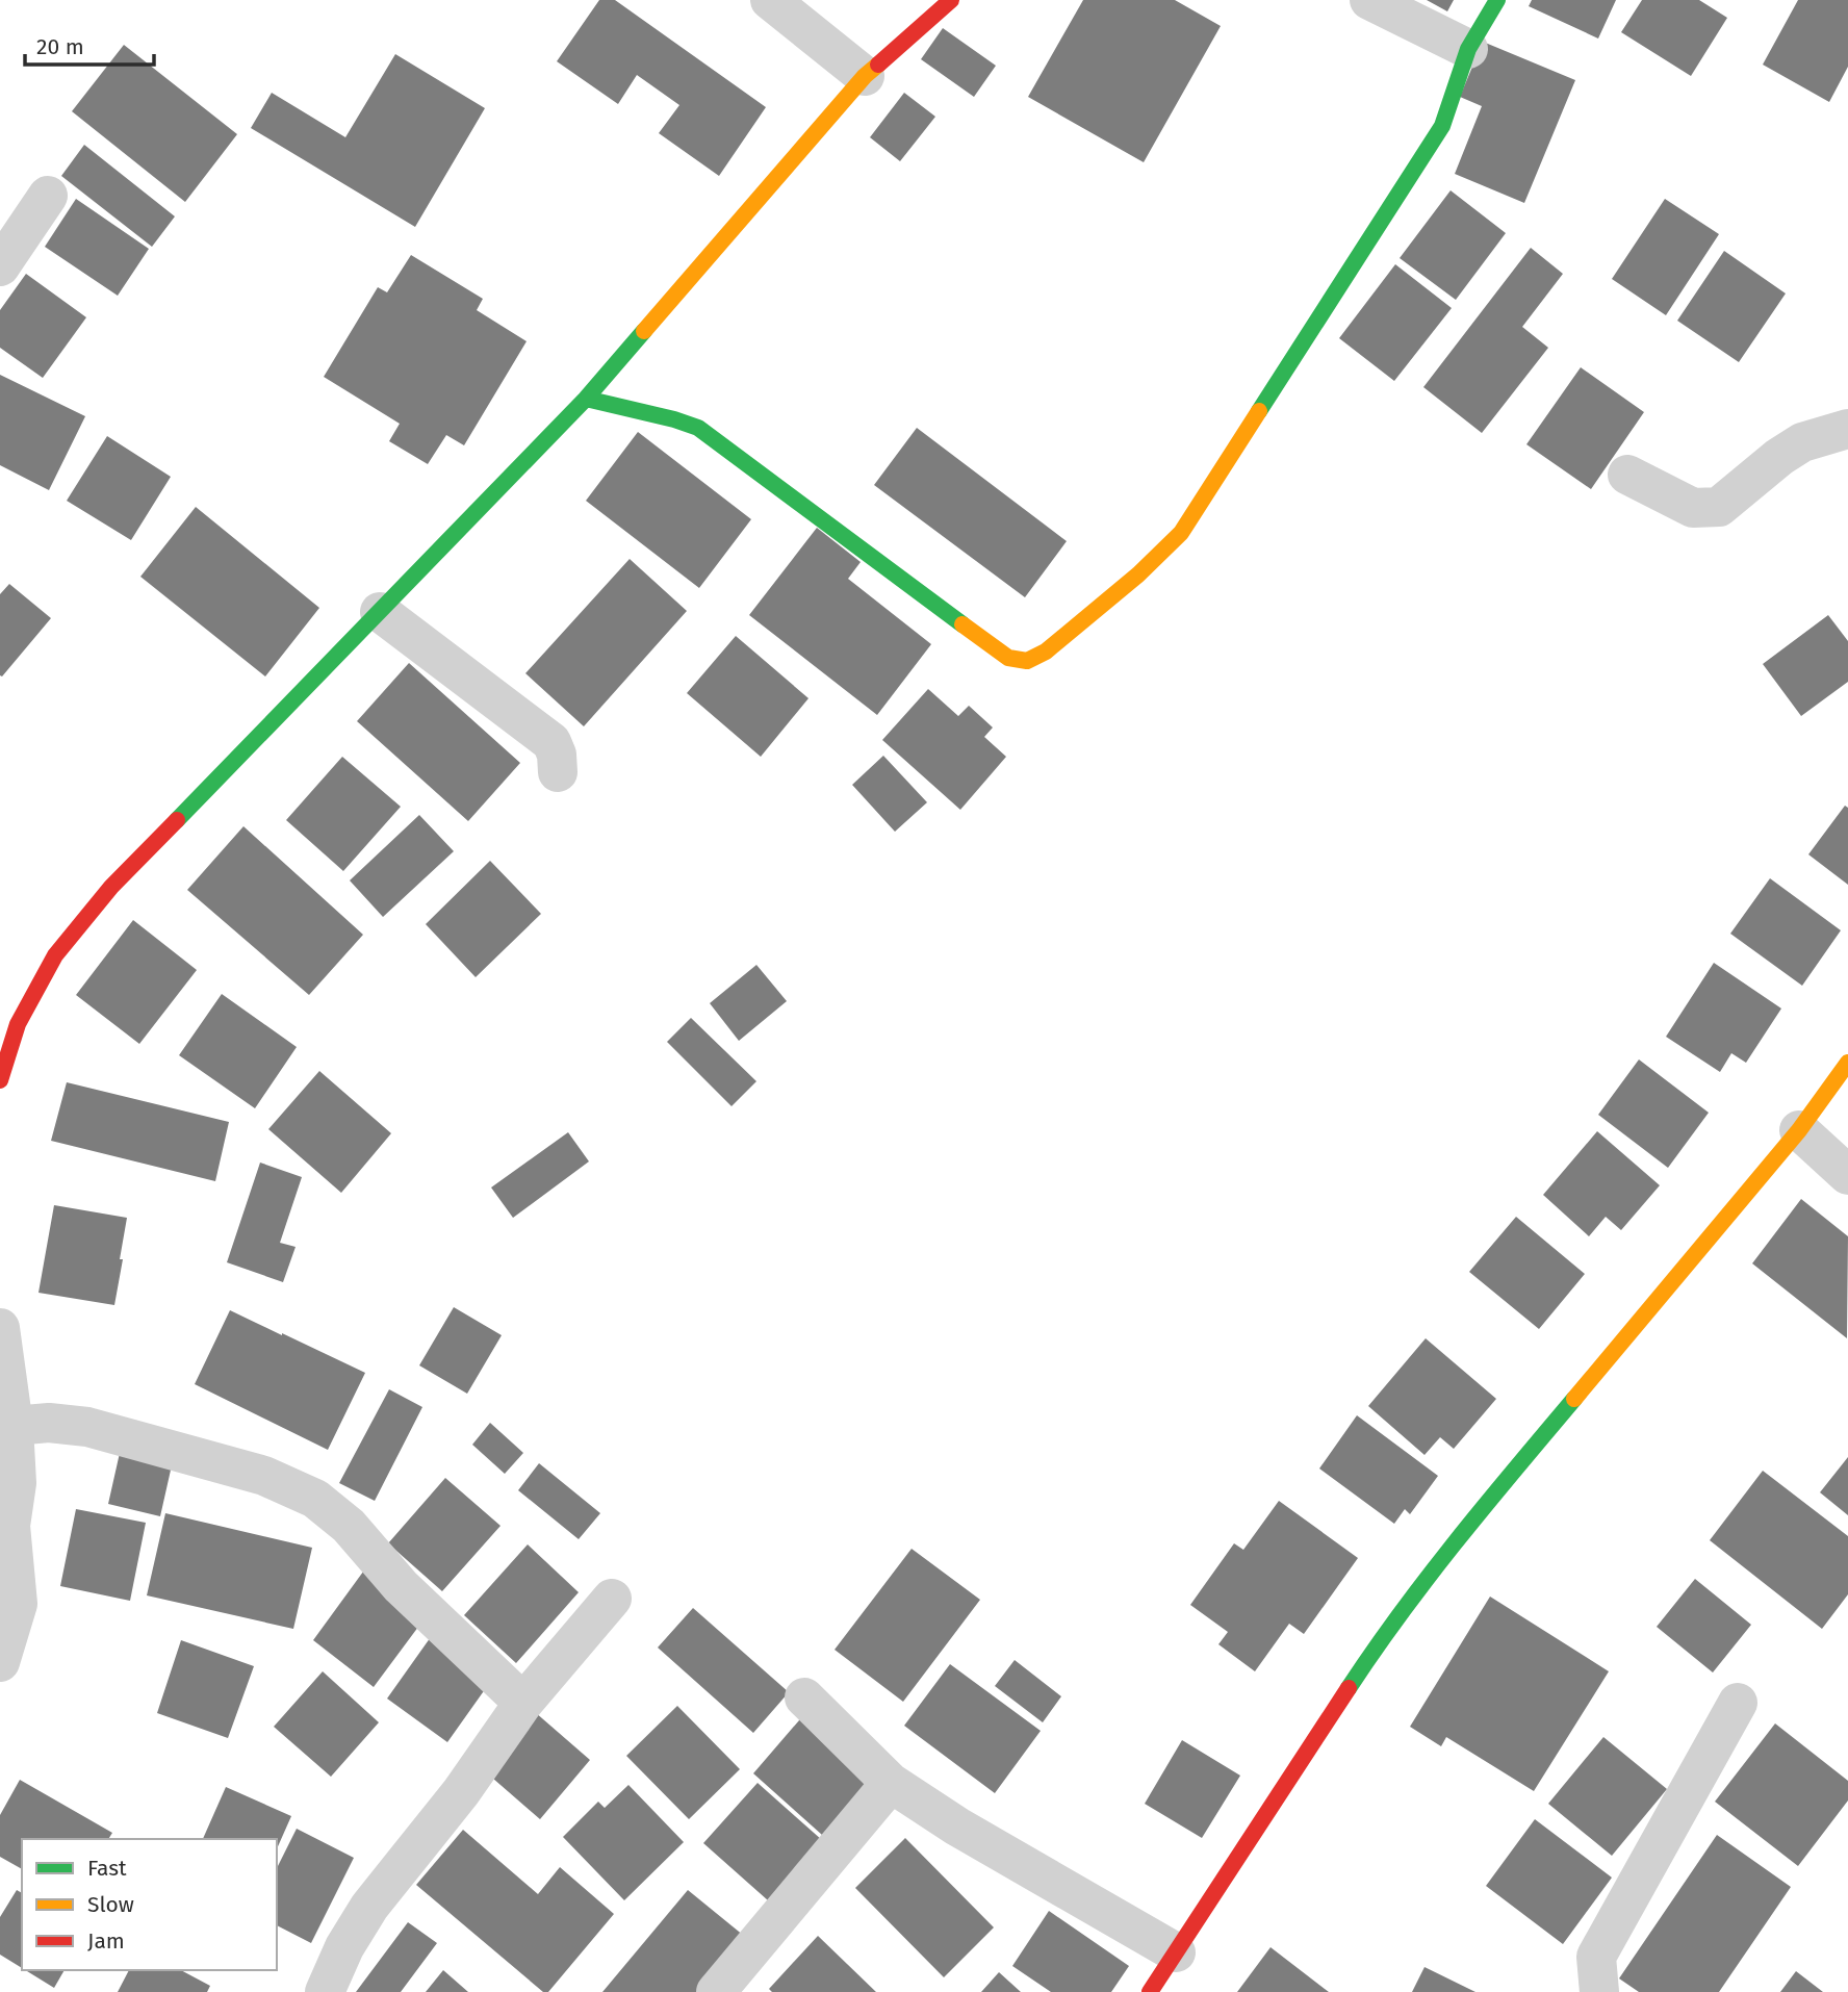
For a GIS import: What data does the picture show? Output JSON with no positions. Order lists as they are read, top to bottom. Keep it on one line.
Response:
{"legend":["Fast","Slow","Jam"],"scale_bar":"20 m"}
